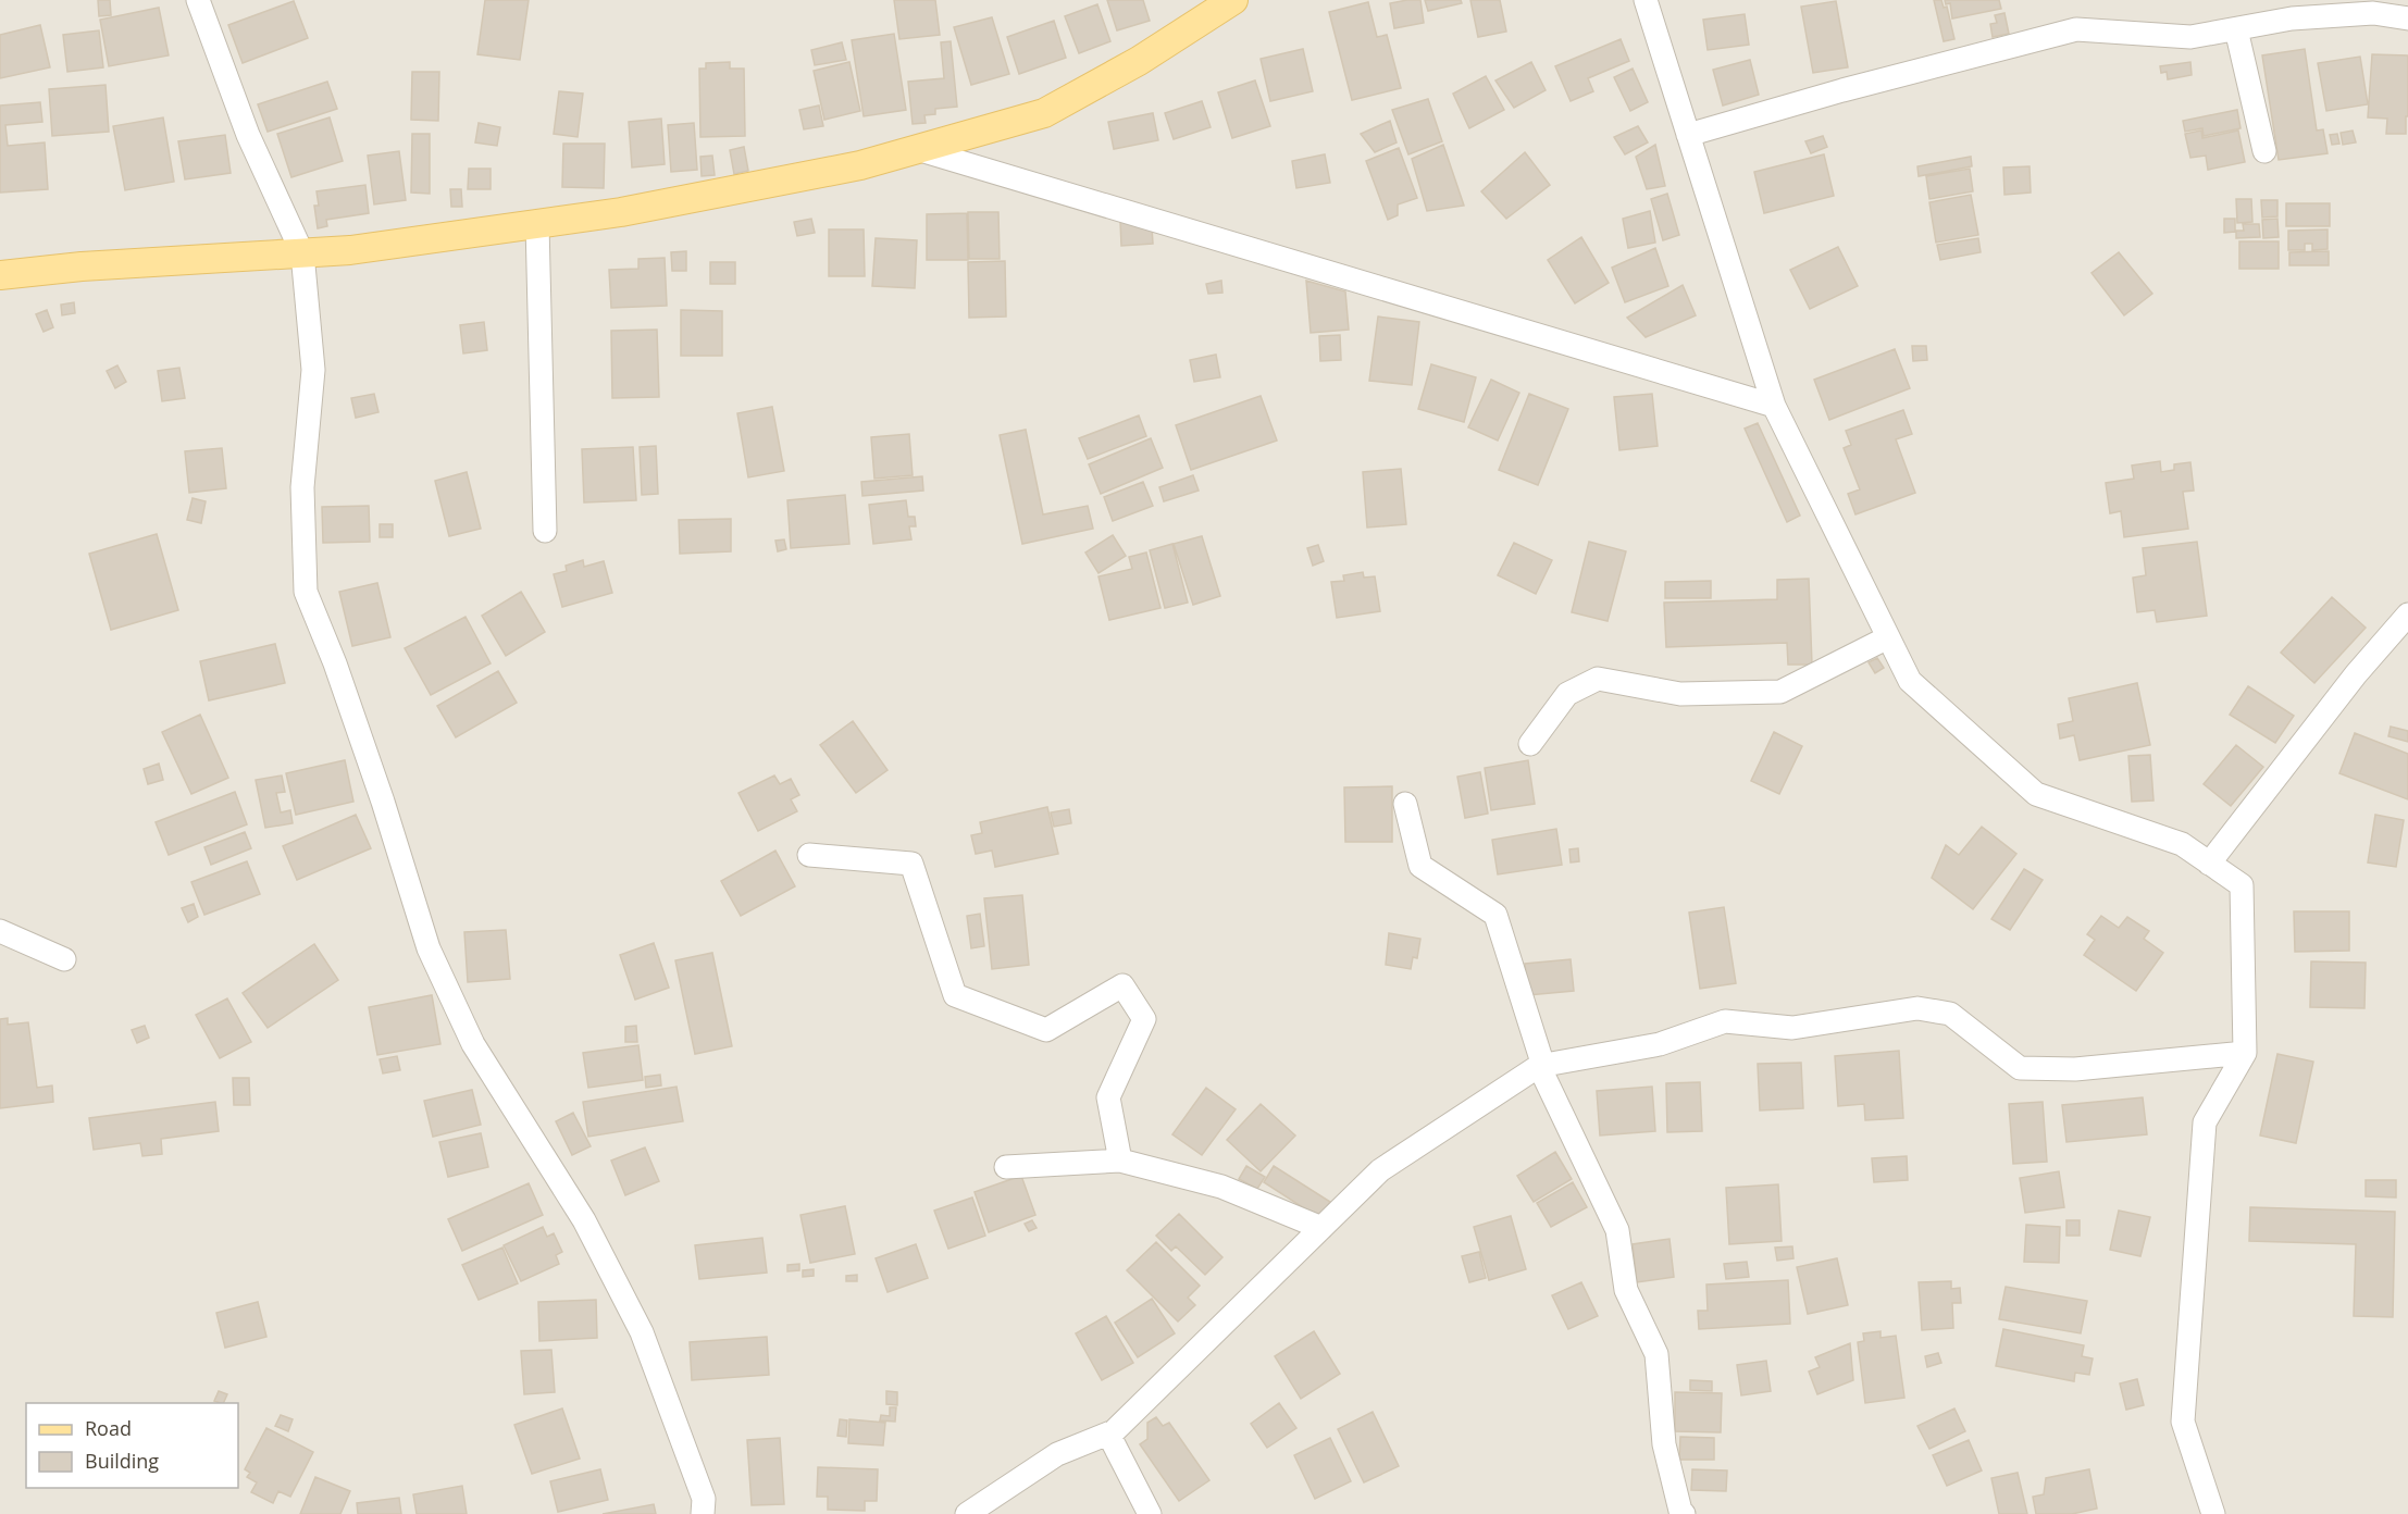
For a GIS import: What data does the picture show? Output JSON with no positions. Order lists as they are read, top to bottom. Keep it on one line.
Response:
{"legend":["Road","Building"]}
